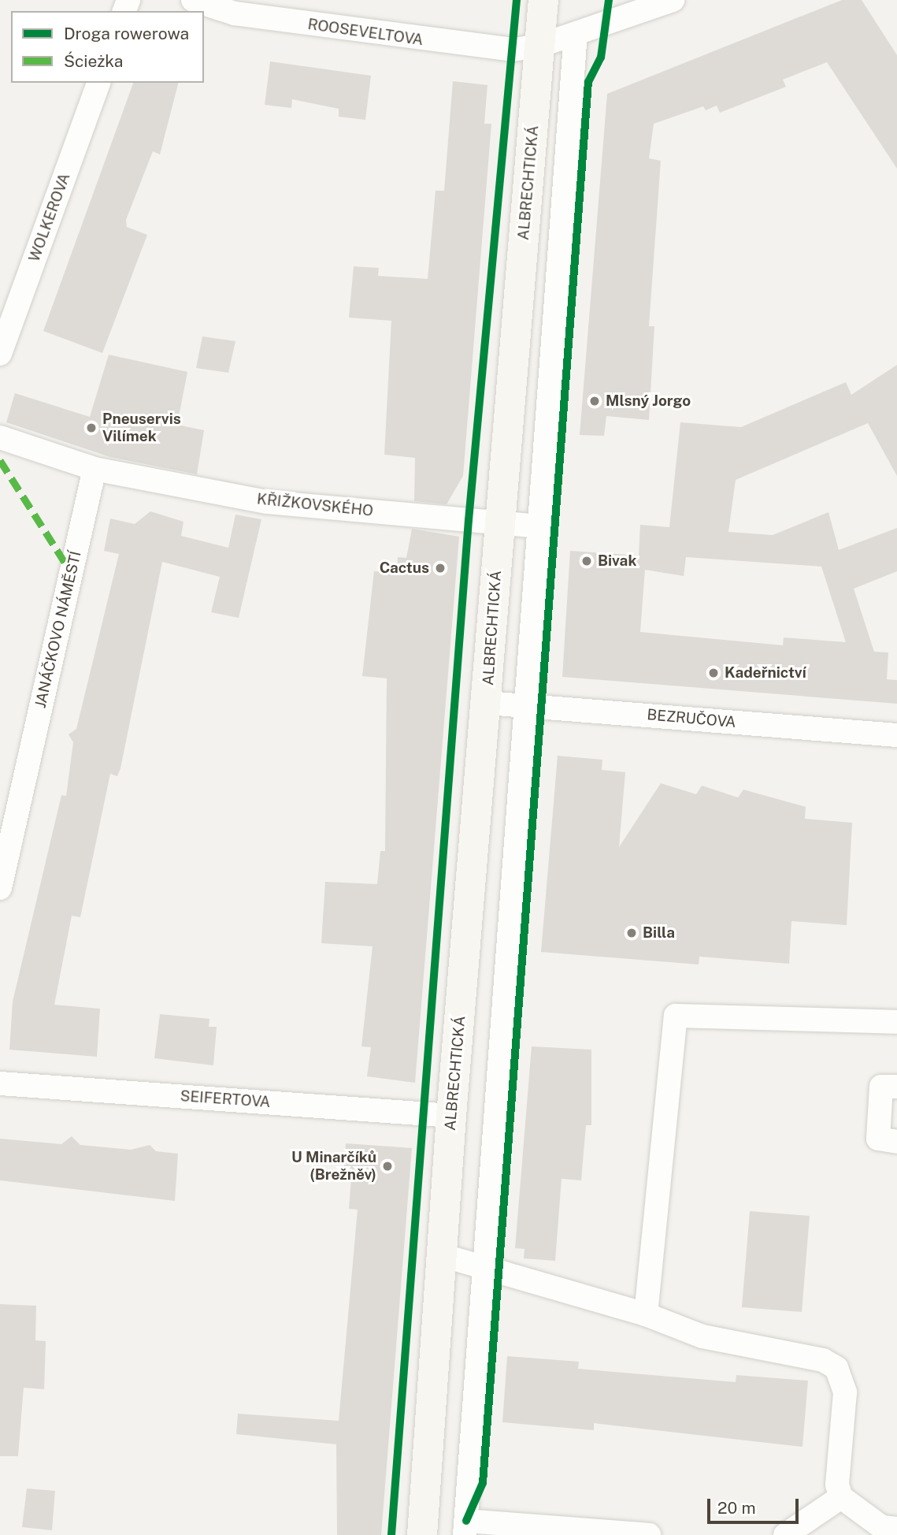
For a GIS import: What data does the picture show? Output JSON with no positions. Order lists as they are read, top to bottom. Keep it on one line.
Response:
{"streets":{"main road":["ALBRECHTICKÁ"],"street":["ROOSEVELTOVA","WOLKEROVA","KŘIŽKOVSKÉHO","JANÁČKOVO NÁMĚSTÍ","BEZRUČOVA","SEIFERTOVA"]},"crossings":[["ROOSEVELTOVA","ALBRECHTICKÁ"],["ALBRECHTICKÁ","KŘIŽKOVSKÉHO"],["ALBRECHTICKÁ","BEZRUČOVA"],["ALBRECHTICKÁ","SEIFERTOVA"],["KŘIŽKOVSKÉHO","JANÁČKOVO NÁMĚSTÍ"]],"places":["Mlsný Jorgo","Pneuservis Vilímek","Bivak","Cactus","Kadeřnictví","Billa","U Minarčíků (Brežněv)"],"legend":["Droga rowerowa","Ścieżka"],"scale_bar":"20 m"}
